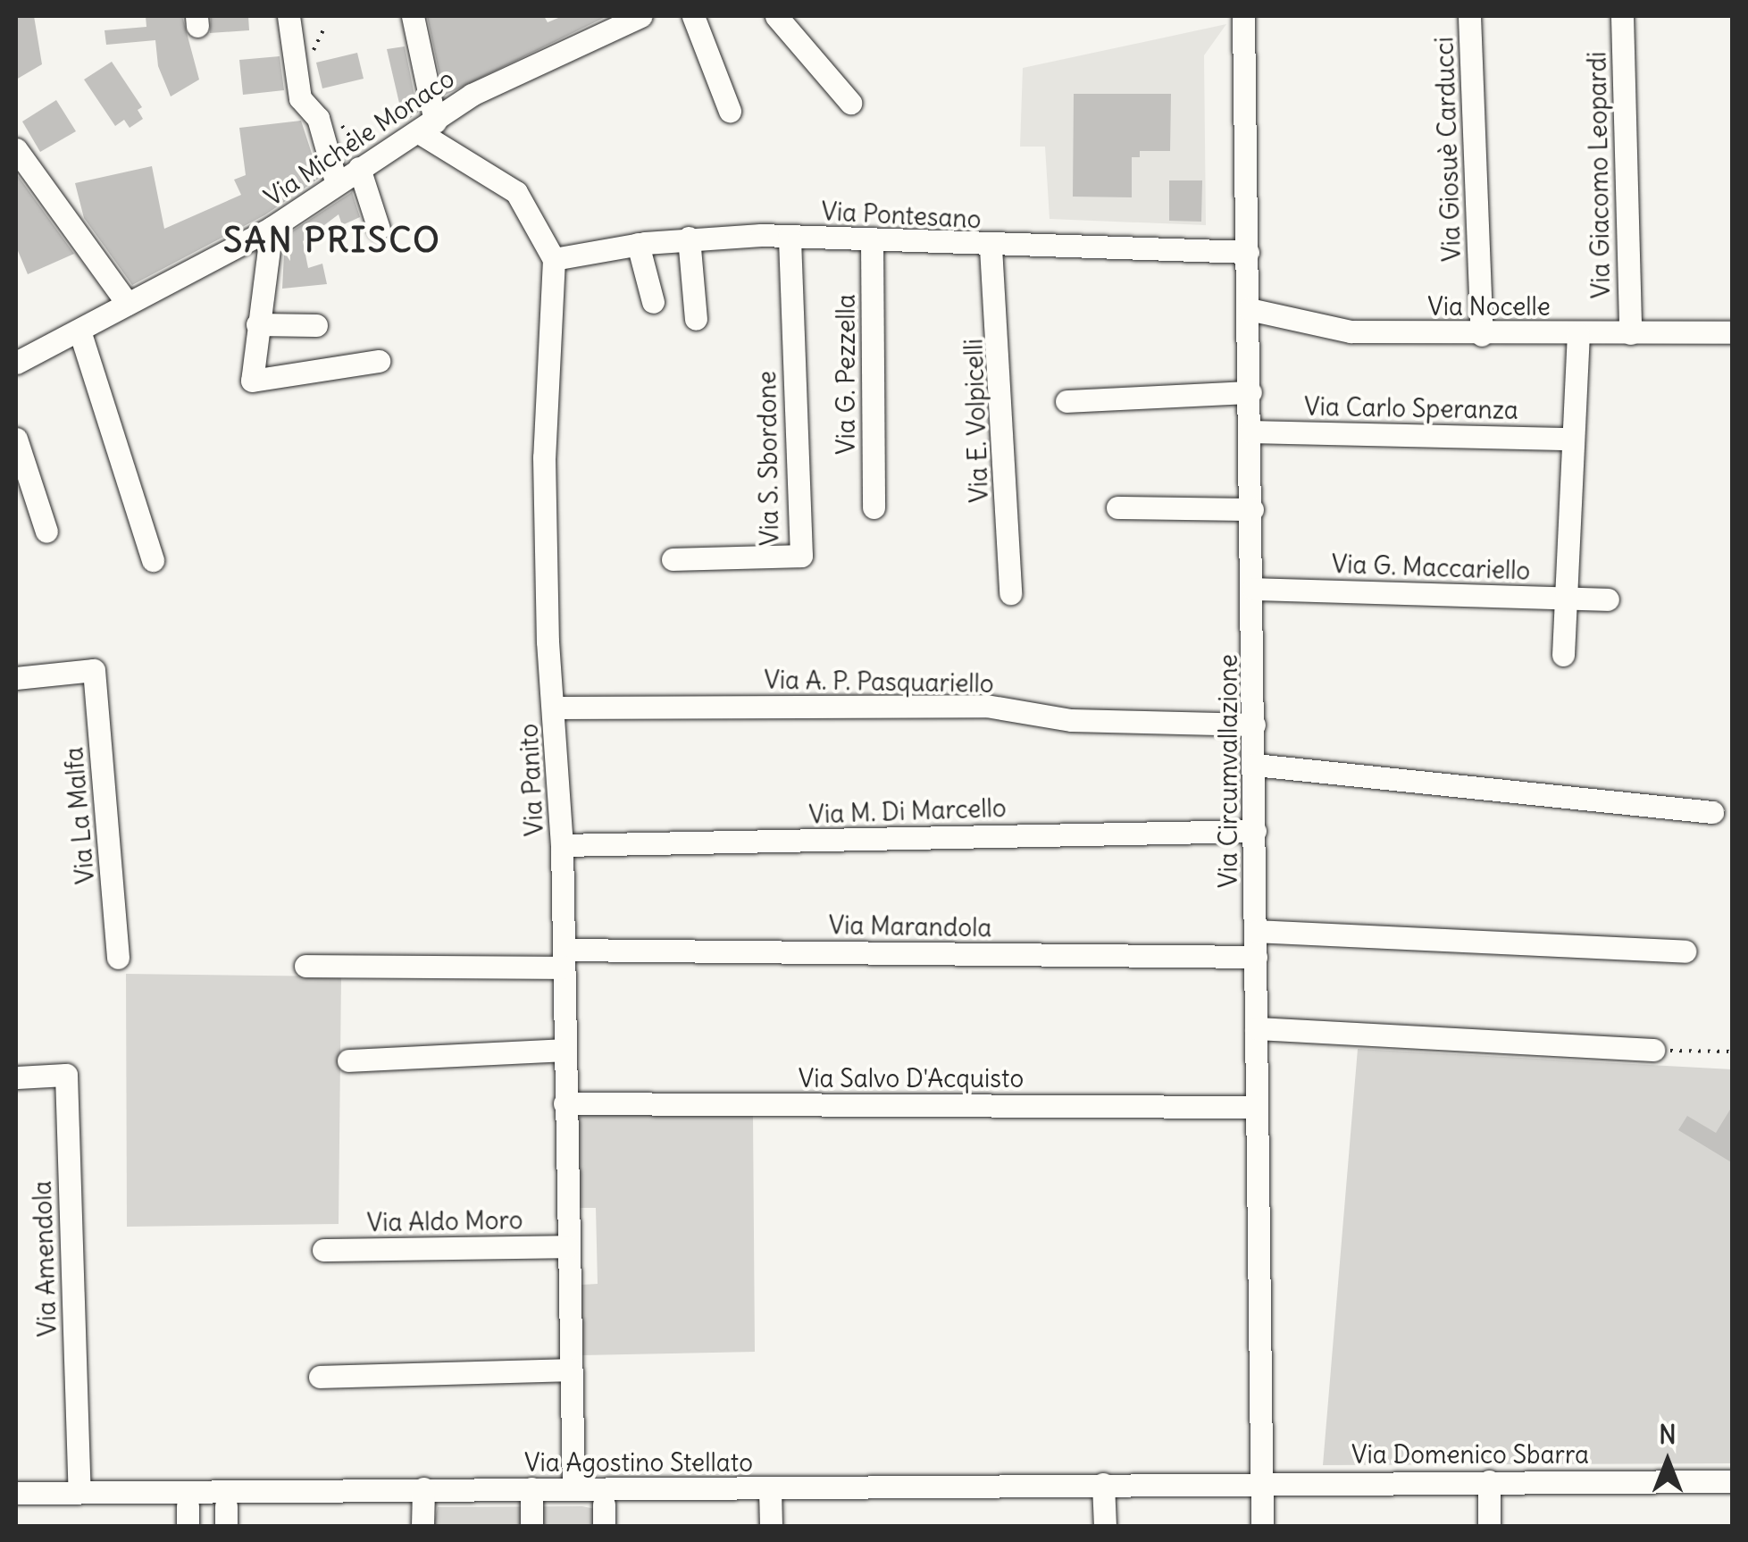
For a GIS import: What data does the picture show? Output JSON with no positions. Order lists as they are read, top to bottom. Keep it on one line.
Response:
{"streets":{"street":["Via Michele Monaco","Via Giosuè Carducci","Via Giacomo Leopardi","Via Pontesano","Via Nocelle","Via G. Pezzella","Via Carlo Speranza","Via E. Volpicelli","Via S. Sbordone","Via G. Maccariello","Via A. P. Pasquariello","Via Circumvallazione","Via Panito","Via M. Di Marcello","Via La Malfa","Via Marandola","Via Salvo D'Acquisto","Via Aldo Moro","Via Amendola","Via Domenico Sbarra","Via Agostino Stellato"]},"crossings":[["Via Giosuè Carducci","Via Nocelle"],["Via Giacomo Leopardi","Via Nocelle"],["Via Pontesano","Via G. Pezzella"],["Via Pontesano","Via E. Volpicelli"],["Via Pontesano","Via S. Sbordone"],["Via Pontesano","Via Circumvallazione"],["Via Pontesano","Via Panito"],["Via Nocelle","Via Circumvallazione"],["Via Carlo Speranza","Via Circumvallazione"],["Via G. Maccariello","Via Circumvallazione"],["Via A. P. Pasquariello","Via Circumvallazione"],["Via A. P. Pasquariello","Via Panito"],["Via Circumvallazione","Via M. Di Marcello"],["Via Circumvallazione","Via Marandola"],["Via Circumvallazione","Via Salvo D'Acquisto"],["Via Circumvallazione","Via Domenico Sbarra"],["Via Circumvallazione","Via Agostino Stellato"],["Via Panito","Via M. Di Marcello"],["Via Panito","Via Marandola"],["Via Panito","Via Salvo D'Acquisto"],["Via Panito","Via Aldo Moro"],["Via Panito","Via Agostino Stellato"],["Via Amendola","Via Agostino Stellato"],["Via Domenico Sbarra","Via Agostino Stellato"]],"districts":["SAN PRISCO"],"north":"top"}
